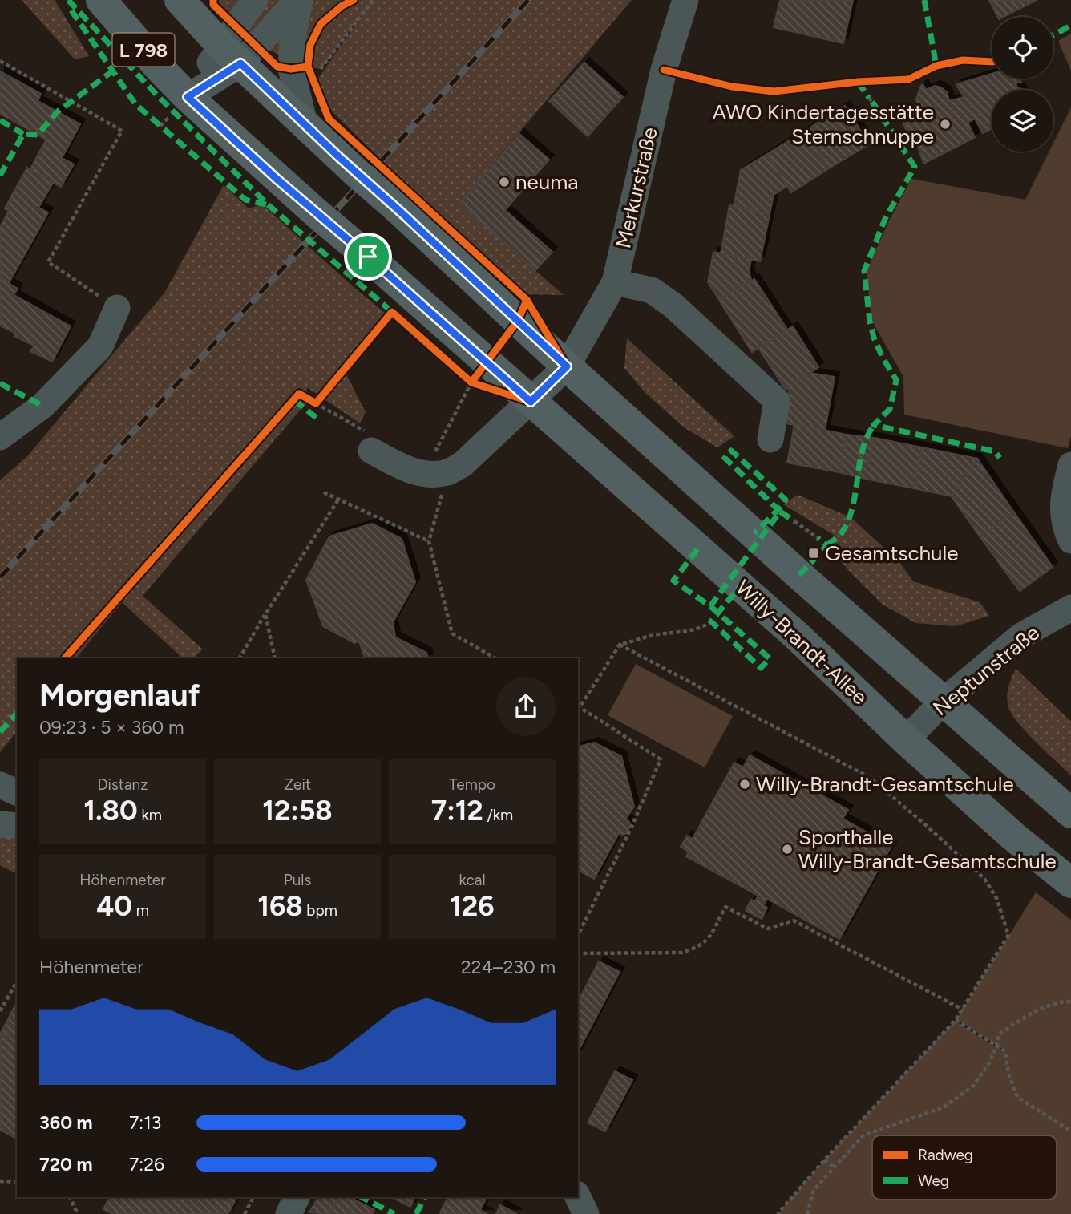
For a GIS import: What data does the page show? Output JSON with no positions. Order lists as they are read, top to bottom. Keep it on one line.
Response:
{"streets":{"main road":["L 798","Willy-Brandt-Allee"],"street":["Merkurstraße","Neptunstraße"]},"crossings":[["L 798","Willy-Brandt-Allee"],["Willy-Brandt-Allee","Neptunstraße"]],"places":{"other":["AWO Kindertagesstätte Sternschnuppe","neuma","Willy-Brandt-Gesamtschule","Sporthalle Willy-Brandt-Gesamtschule"],"transit":["Gesamtschule"]},"legend":["Radweg","Weg"],"page":{"heading":["Morgenlauf","09:23 · 5 × 360 m"],"stats":[["Distanz","1.80 km"],["Zeit","12:58"],["Tempo","7:12 /km"],["Höhenmeter","40 m"],["Puls","168 bpm"],["kcal","126"]],"chart":["Höhenmeter","224–230 m"],"list":[{"name":"360 m","note":"7:13"},{"name":"720 m","note":"7:26"}]}}
